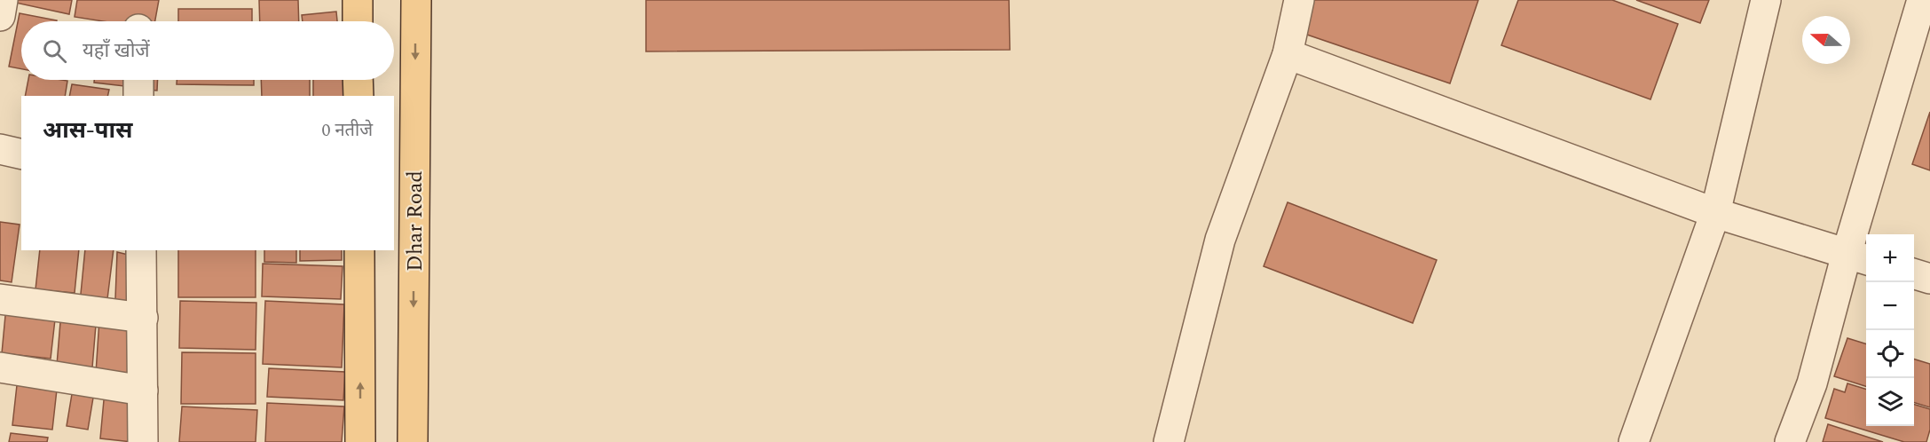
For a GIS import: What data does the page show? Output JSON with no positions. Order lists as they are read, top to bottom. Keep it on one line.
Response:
{"streets":{"main road":["Dhar Road"]},"north":"left","page":{"search":"यहाँ खोजें","heading":["आस-पास","0 नतीजे"],"map_buttons":["+","−"]}}
